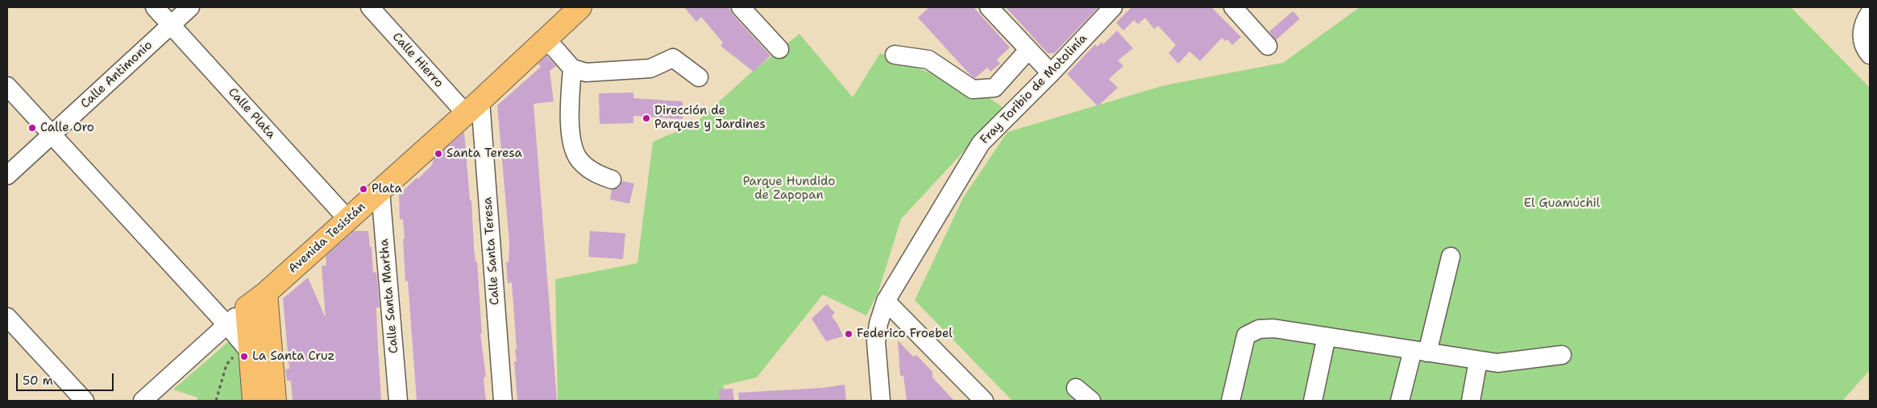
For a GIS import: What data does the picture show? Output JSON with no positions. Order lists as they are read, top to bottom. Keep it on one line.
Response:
{"streets":{"main road":["Avenida Tesistán"],"street":["Calle Hierro","Calle Antimonio","Fray Toribio de Motolinía","Calle Plata","Calle Santa Teresa","Calle Santa Martha"]},"crossings":[["Calle Hierro","Avenida Tesistán"],["Calle Hierro","Calle Santa Teresa"],["Calle Antimonio","Calle Plata"],["Calle Plata","Avenida Tesistán"],["Avenida Tesistán","Calle Santa Teresa"],["Avenida Tesistán","Calle Santa Martha"]],"parks":["Parque Hundido de Zapopan","El Guamúchil"],"places":["Dirección de Parques y Jardines","Calle Oro","Santa Teresa","Plata","Federico Froebel","La Santa Cruz"],"scale_bar":"50 m"}
